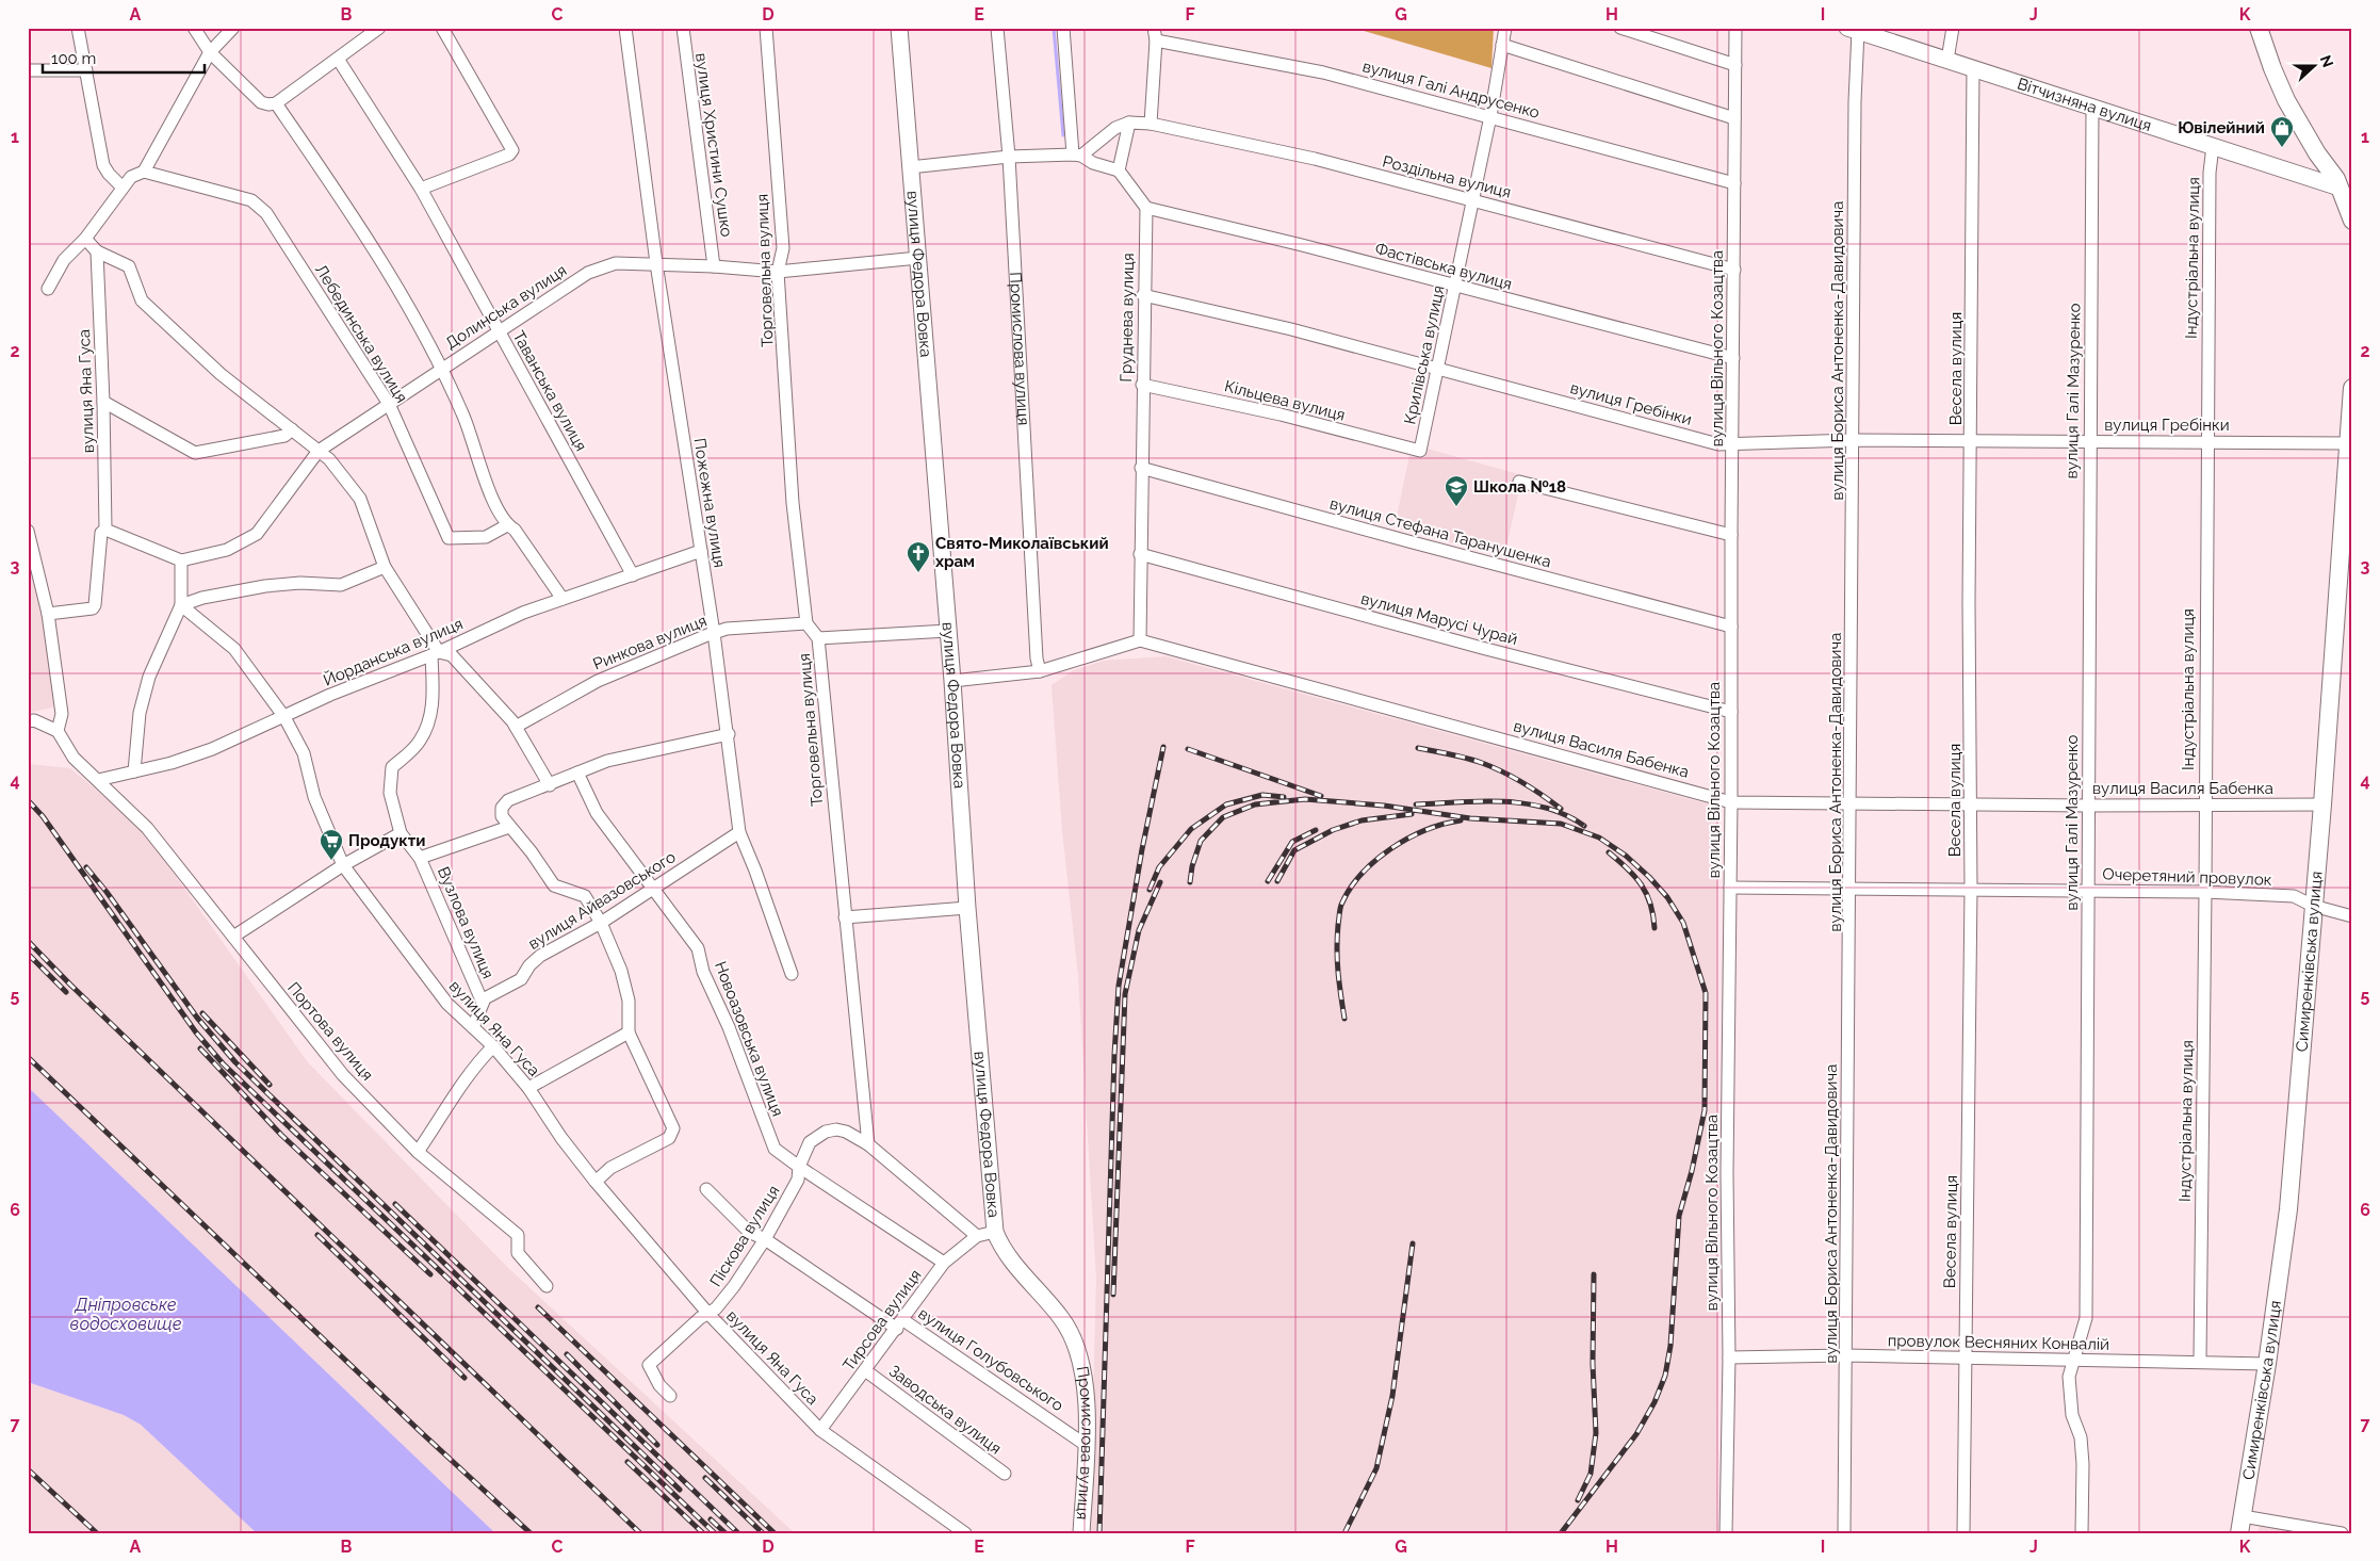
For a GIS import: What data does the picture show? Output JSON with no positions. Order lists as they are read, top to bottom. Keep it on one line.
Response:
{"streets":{"main road":["Симиренківська вулиця"],"street":["вулиця Галі Андрусенко","Вітчизняна вулиця","вулиця Христини Сушко","Роздільна вулиця","Індустріальна вулиця","Фастівська вулиця","Торговельна вулиця","вулиця Федора Вовка","Долинська вулиця","Груднева вулиця","Лебединська вулиця","вулиця Вільного Козацтва","Промислова вулиця","вулиця Бориса Антоненка-Давидовича","Крилівська вулиця","Весела вулиця","вулиця Яна Гуса","Таванська вулиця","вулиця Галі Мазуренко","Кільцева вулиця","вулиця Гребінки","Пожежна вулиця","вулиця Стефана Таранушенка","вулиця Марусі Чурай","Ринкова вулиця","Йорданська вулиця","вулиця Василя Бабенка","Очеретяний провулок","вулиця Айвазовського","Вузлова вулиця","Портова вулиця","Новоазовська вулиця","Піскова вулиця","Тирсова вулиця","провулок Весняних Конвалій","вулиця Голубовського","Заводська вулиця"]},"crossings":[["вулиця Галі Андрусенко","вулиця Вільного Козацтва"],["вулиця Галі Андрусенко","Крилівська вулиця"],["Вітчизняна вулиця","Індустріальна вулиця"],["Вітчизняна вулиця","вулиця Бориса Антоненка-Давидовича"],["Вітчизняна вулиця","Весела вулиця"],["Вітчизняна вулиця","вулиця Галі Мазуренко"],["вулиця Христини Сушко","Долинська вулиця"],["Роздільна вулиця","вулиця Вільного Козацтва"],["Роздільна вулиця","Крилівська вулиця"],["Індустріальна вулиця","вулиця Гребінки"],["Індустріальна вулиця","вулиця Василя Бабенка"],["Індустріальна вулиця","Очеретяний провулок"],["Індустріальна вулиця","провулок Весняних Конвалій"],["Фастівська вулиця","Груднева вулиця"],["Фастівська вулиця","вулиця Вільного Козацтва"],["Фастівська вулиця","Крилівська вулиця"],["Торговельна вулиця","Долинська вулиця"],["Торговельна вулиця","Ринкова вулиця"],["Торговельна вулиця","Піскова вулиця"],["вулиця Федора Вовка","Долинська вулиця"],["вулиця Федора Вовка","Промислова вулиця"],["Долинська вулиця","Лебединська вулиця"],["Долинська вулиця","Таванська вулиця"],["Долинська вулиця","Пожежна вулиця"],["Груднева вулиця","Кільцева вулиця"],["Груднева вулиця","вулиця Гребінки"],["Груднева вулиця","вулиця Стефана Таранушенка"],["Груднева вулиця","вулиця Марусі Чурай"],["Груднева вулиця","вулиця Василя Бабенка"],["вулиця Вільного Козацтва","вулиця Гребінки"],["вулиця Вільного Козацтва","вулиця Стефана Таранушенка"],["вулиця Вільного Козацтва","вулиця Марусі Чурай"],["вулиця Вільного Козацтва","вулиця Василя Бабенка"],["вулиця Вільного Козацтва","Очеретяний провулок"],["вулиця Вільного Козацтва","провулок Весняних Конвалій"],["Промислова вулиця","вулиця Голубовського"],["вулиця Бориса Антоненка-Давидовича","вулиця Гребінки"],["вулиця Бориса Антоненка-Давидовича","вулиця Василя Бабенка"],["вулиця Бориса Антоненка-Давидовича","Очеретяний провулок"],["вулиця Бориса Антоненка-Давидовича","провулок Весняних Конвалій"],["Крилівська вулиця","Кільцева вулиця"],["Крилівська вулиця","вулиця Гребінки"],["Весела вулиця","вулиця Гребінки"],["Весела вулиця","вулиця Василя Бабенка"],["Весела вулиця","Очеретяний провулок"],["Весела вулиця","провулок Весняних Конвалій"],["вулиця Яна Гуса","Йорданська вулиця"],["вулиця Яна Гуса","Піскова вулиця"],["вулиця Яна Гуса","Тирсова вулиця"],["Таванська вулиця","Йорданська вулиця"],["вулиця Галі Мазуренко","вулиця Гребінки"],["вулиця Галі Мазуренко","вулиця Василя Бабенка"],["вулиця Галі Мазуренко","Очеретяний провулок"],["вулиця Галі Мазуренко","провулок Весняних Конвалій"],["вулиця Гребінки","Симиренківська вулиця"],["Пожежна вулиця","Ринкова вулиця"],["Пожежна вулиця","Йорданська вулиця"],["Пожежна вулиця","вулиця Айвазовського"],["Йорданська вулиця","Вузлова вулиця"],["Йорданська вулиця","Портова вулиця"],["вулиця Василя Бабенка","Симиренківська вулиця"],["Очеретяний провулок","Симиренківська вулиця"],["вулиця Айвазовського","Вузлова вулиця"],["вулиця Айвазовського","Новоазовська вулиця"],["Симиренківська вулиця","провулок Весняних Конвалій"],["Новоазовська вулиця","Піскова вулиця"],["Новоазовська вулиця","Тирсова вулиця"],["Піскова вулиця","вулиця Голубовського"],["Тирсова вулиця","вулиця Голубовського"],["Тирсова вулиця","Заводська вулиця"]],"water":["Дніпровське водосховище"],"places":{"shop":["Ювілейний"],"school or university":["Школа №18"],"church":["Свято-Миколаївський храм"],"supermarket":["Продукти"]},"scale_bar":"100 m","north":"right","grid":{"columns":["A","B","C","D","E","F","G","H","I","J","K"],"rows":["1","2","3","4","5","6","7"]}}
